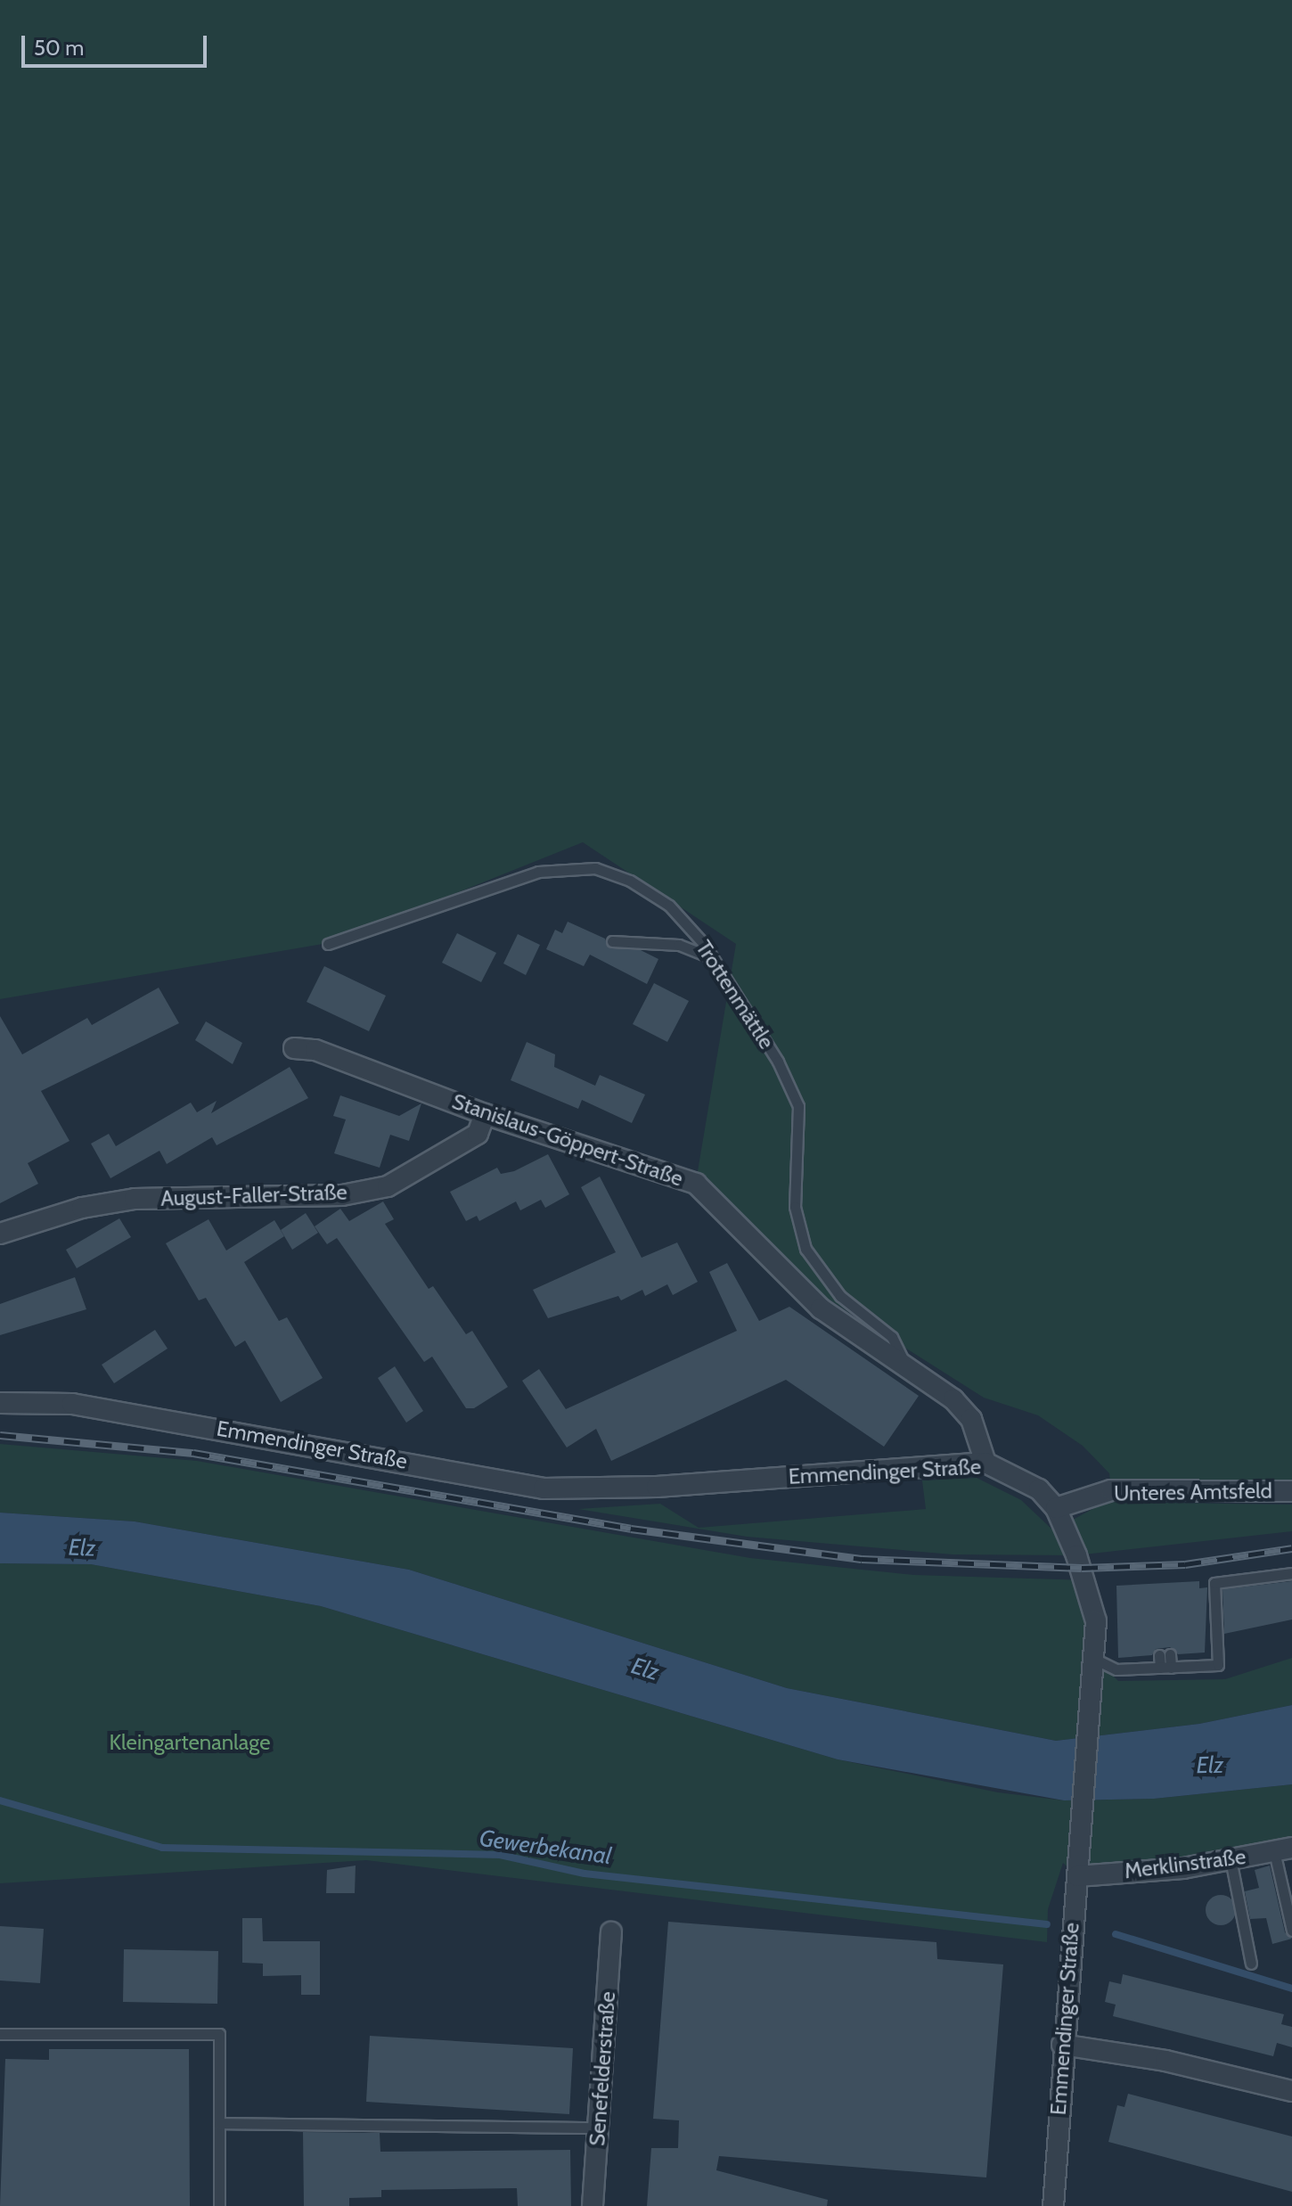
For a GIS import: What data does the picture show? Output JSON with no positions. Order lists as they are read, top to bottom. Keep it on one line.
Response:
{"streets":{"street":["Stanislaus-Göppert-Straße","August-Faller-Straße","Emmendinger Straße","Unteres Amtsfeld","Merklinstraße","Senefelderstraße"],"lane":["Trottenmättle"]},"crossings":[["Trottenmättle","Stanislaus-Göppert-Straße"],["Stanislaus-Göppert-Straße","August-Faller-Straße"],["Stanislaus-Göppert-Straße","Emmendinger Straße"],["Emmendinger Straße","Unteres Amtsfeld"],["Emmendinger Straße","Merklinstraße"]],"water":["Elz","Gewerbekanal"],"parks":["Kleingartenanlage"],"scale_bar":"50 m"}
